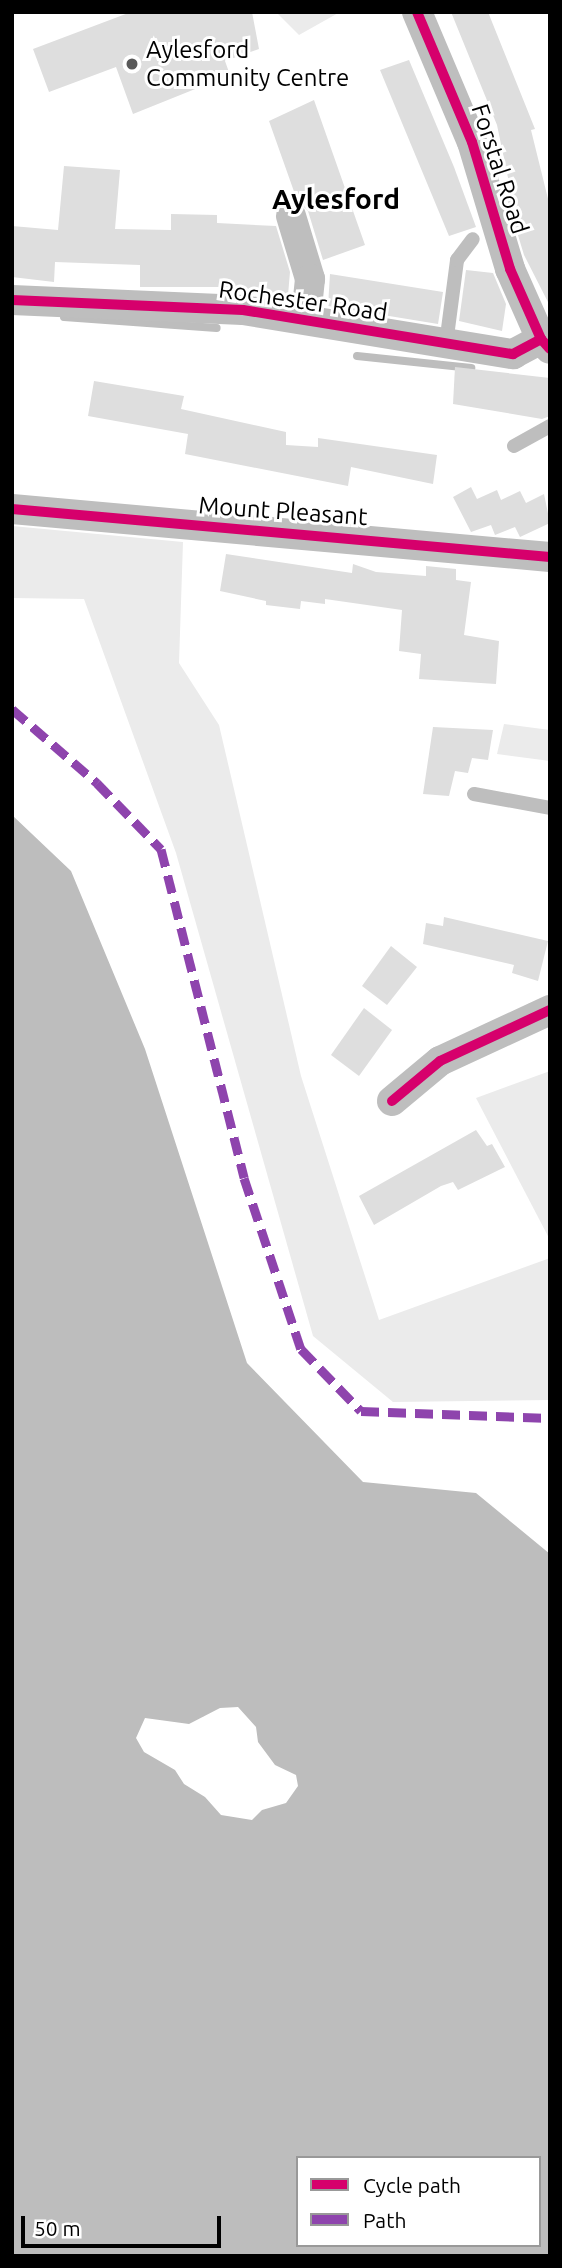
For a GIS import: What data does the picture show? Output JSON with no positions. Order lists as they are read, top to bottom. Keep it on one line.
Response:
{"streets":{"street":["Forstal Road","Rochester Road","Mount Pleasant"]},"crossings":[["Forstal Road","Rochester Road"]],"districts":["Aylesford"],"places":["Aylesford Community Centre"],"legend":["Cycle path","Path"],"scale_bar":"50 m"}
